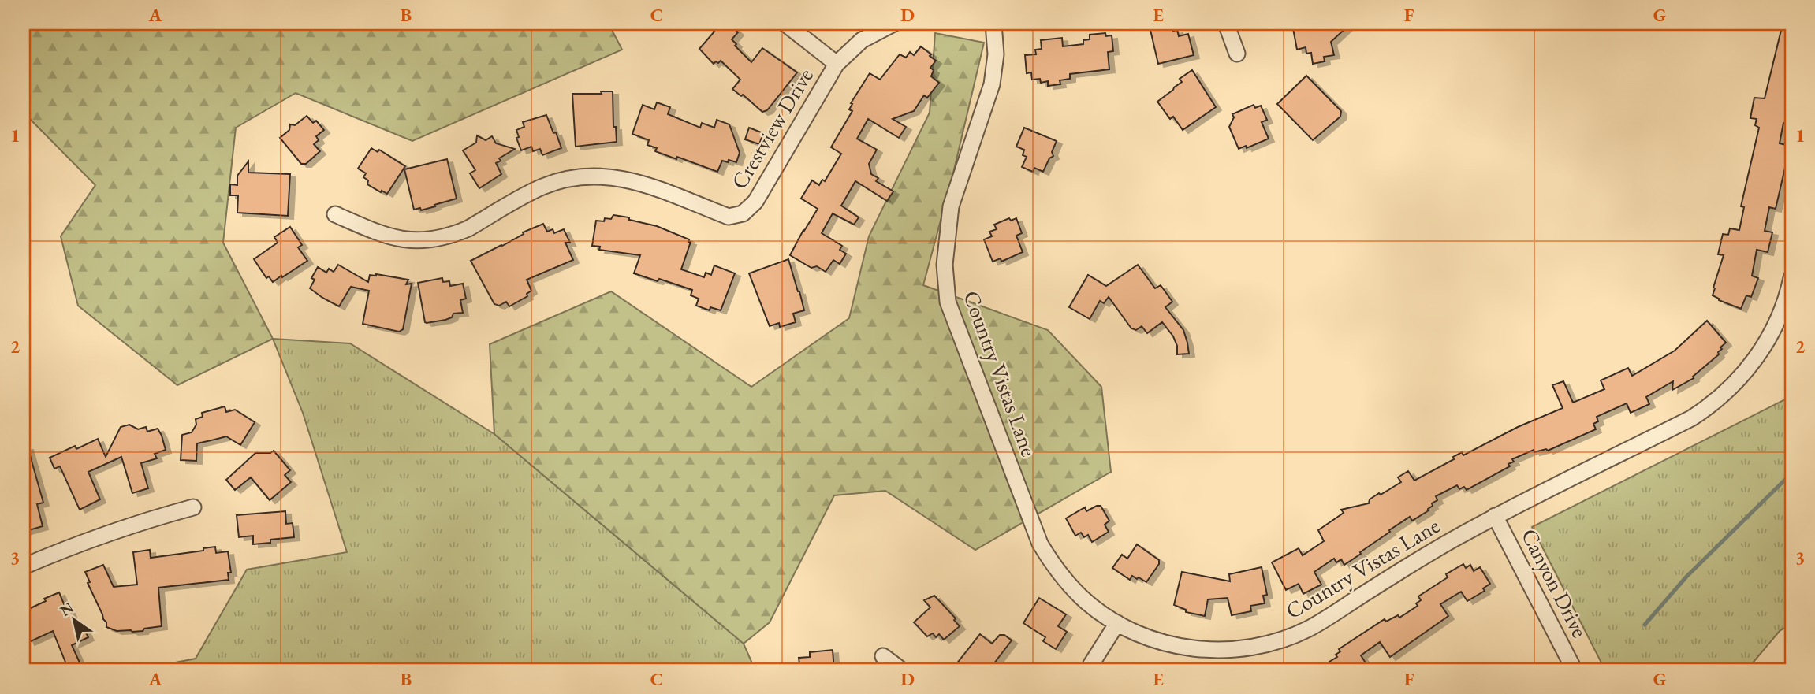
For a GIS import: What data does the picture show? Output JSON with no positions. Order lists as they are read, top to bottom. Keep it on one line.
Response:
{"streets":{"street":["Crestview Drive","Country Vistas Lane","Canyon Drive"]},"crossings":[["Country Vistas Lane","Canyon Drive"]],"north":"top left","grid":{"columns":["A","B","C","D","E","F","G"],"rows":["1","2","3"]}}
